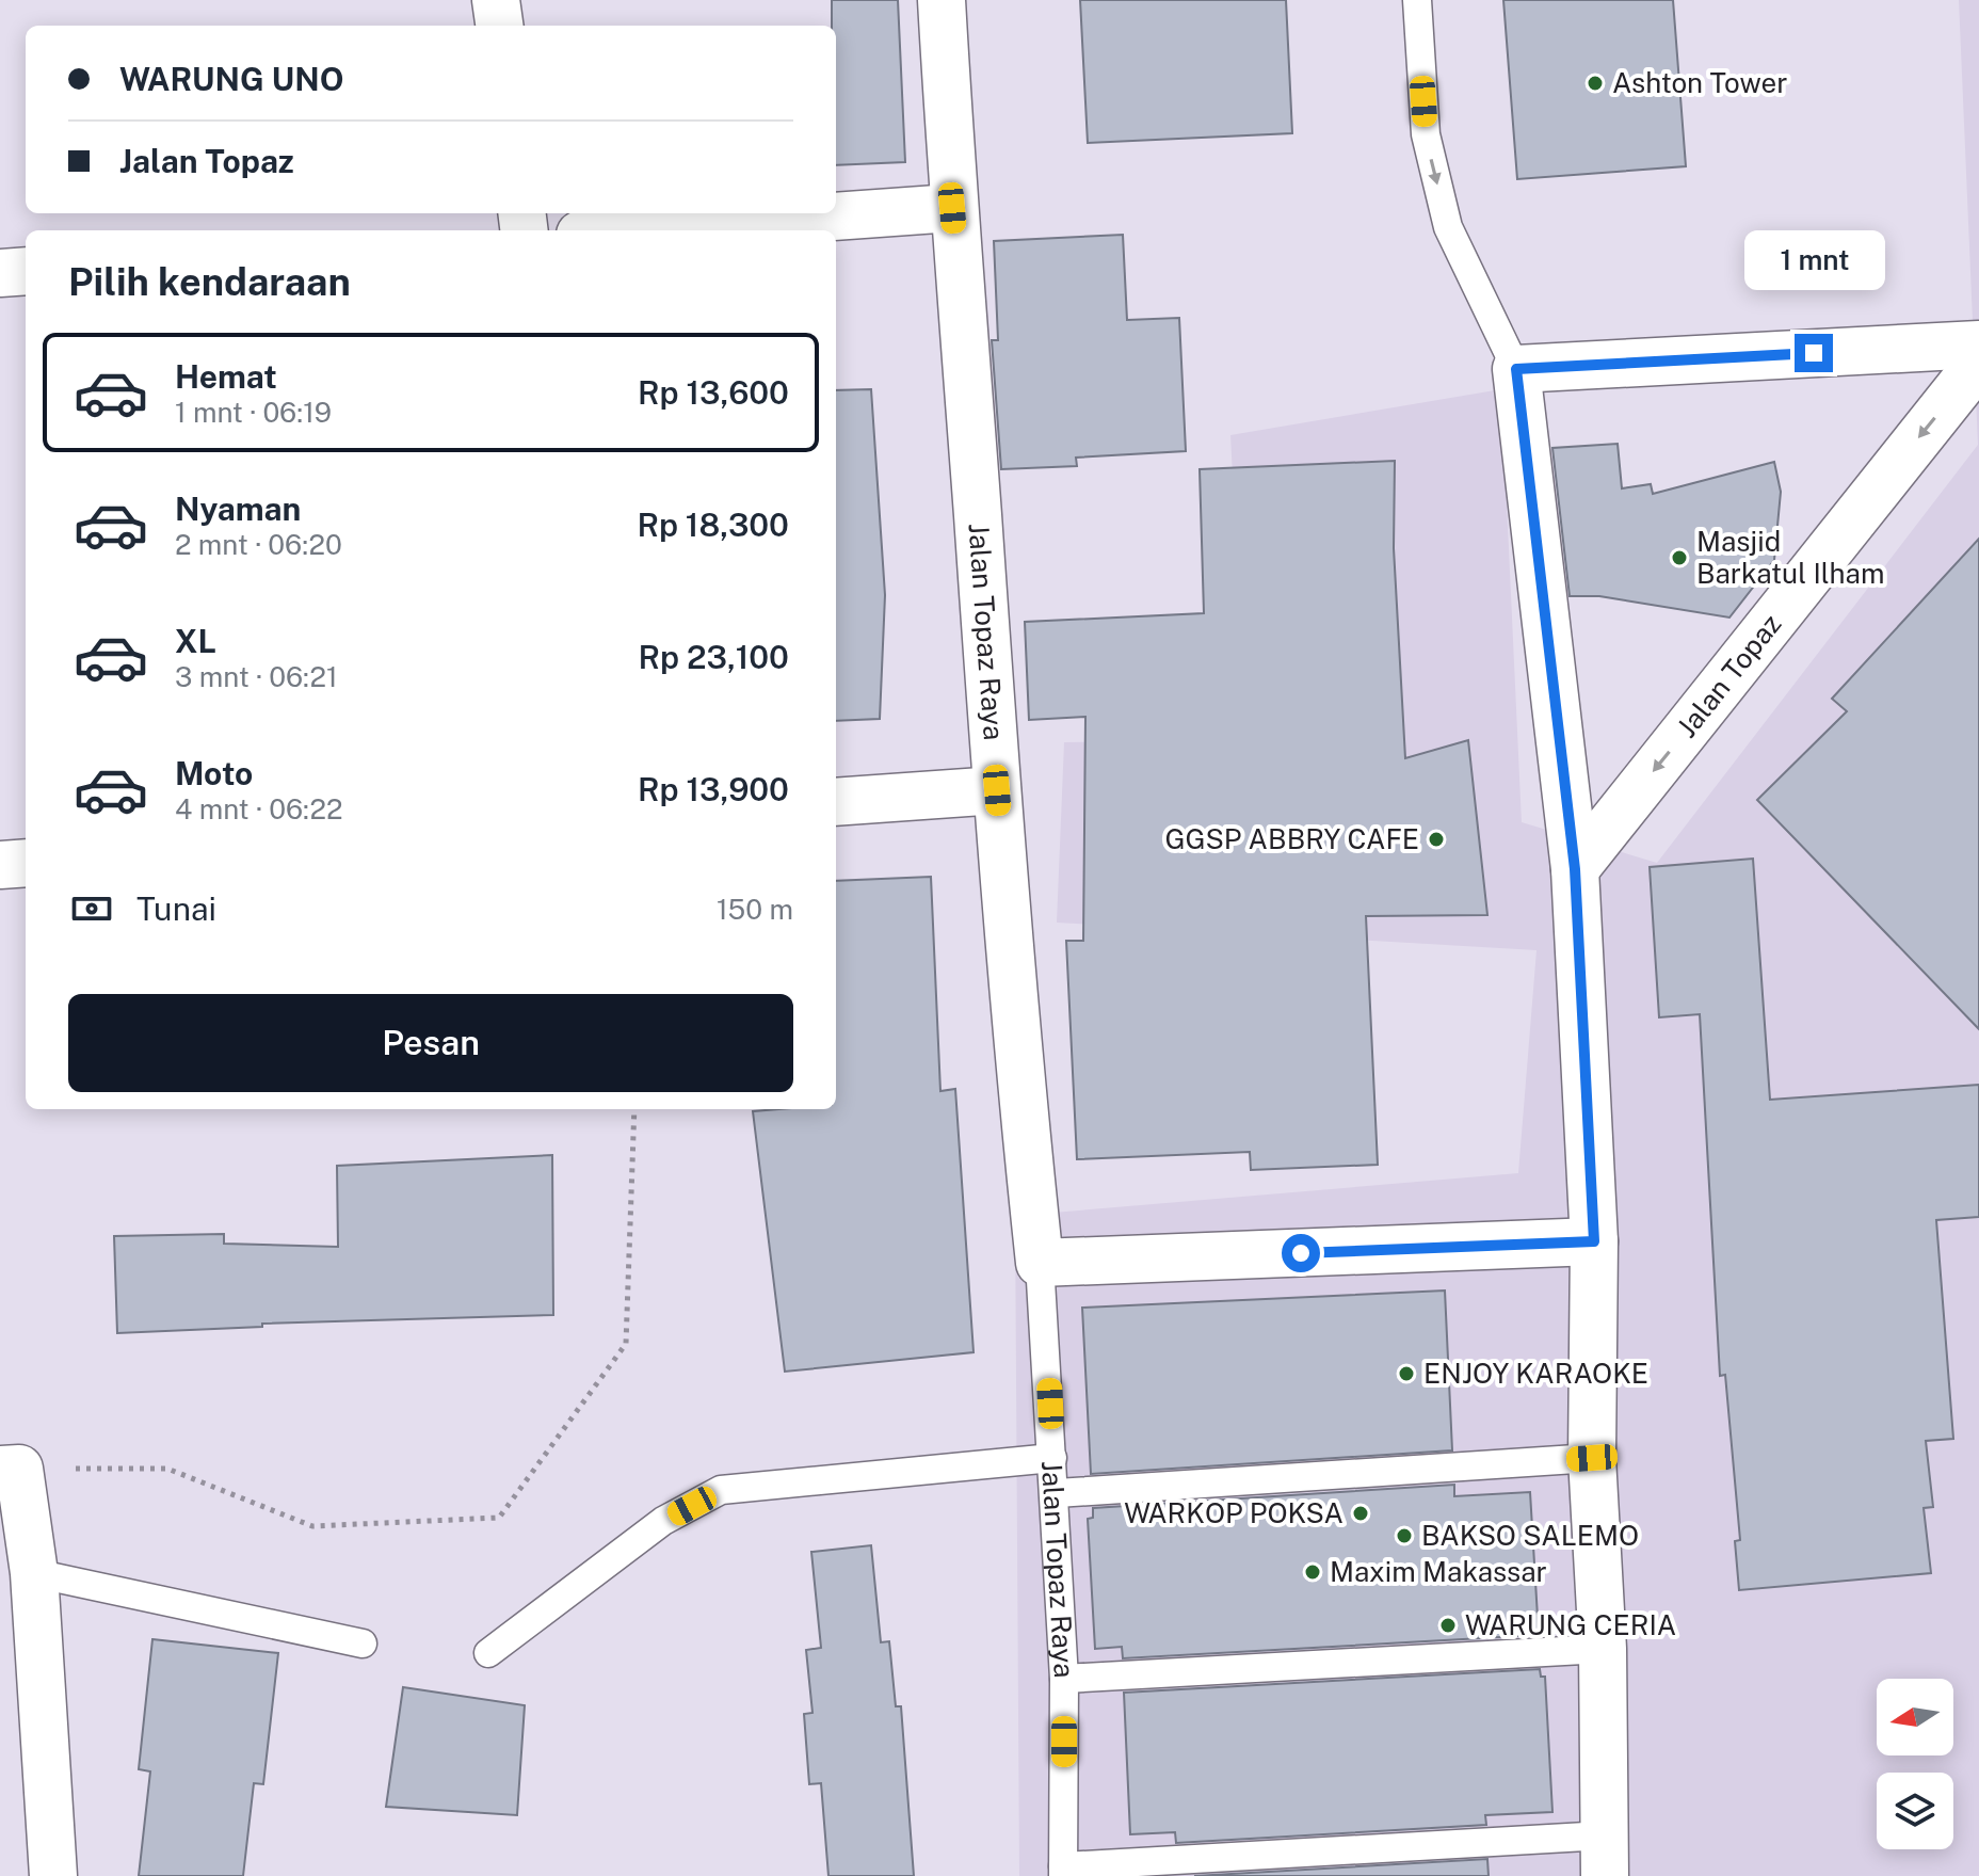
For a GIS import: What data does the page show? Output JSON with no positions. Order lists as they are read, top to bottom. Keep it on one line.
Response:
{"streets":{"street":["Jalan Topaz Raya","Jalan Topaz"]},"one_way":["Jalan Topaz"],"places":["Ashton Tower","Masjid Barkatul Ilham","GGSP ABBRY CAFE","ENJOY KARAOKE","WARKOP POKSA","BAKSO SALEMO","Maxim Makassar","WARUNG CERIA"],"north":"left","page":{"banner":["WARUNG UNO","Jalan Topaz"],"bubble":"1 mnt","heading":"Pilih kendaraan","list":[{"name":"Hemat","note":"1 mnt · 06:19","value":"Rp 13,600"},{"name":"Nyaman","note":"2 mnt · 06:20","value":"Rp 18,300"},{"name":"XL","note":"3 mnt · 06:21","value":"Rp 23,100"},{"name":"Moto","note":"4 mnt · 06:22","value":"Rp 13,900"}],"pay":["Tunai","150 m"],"buttons":"Pesan"}}
